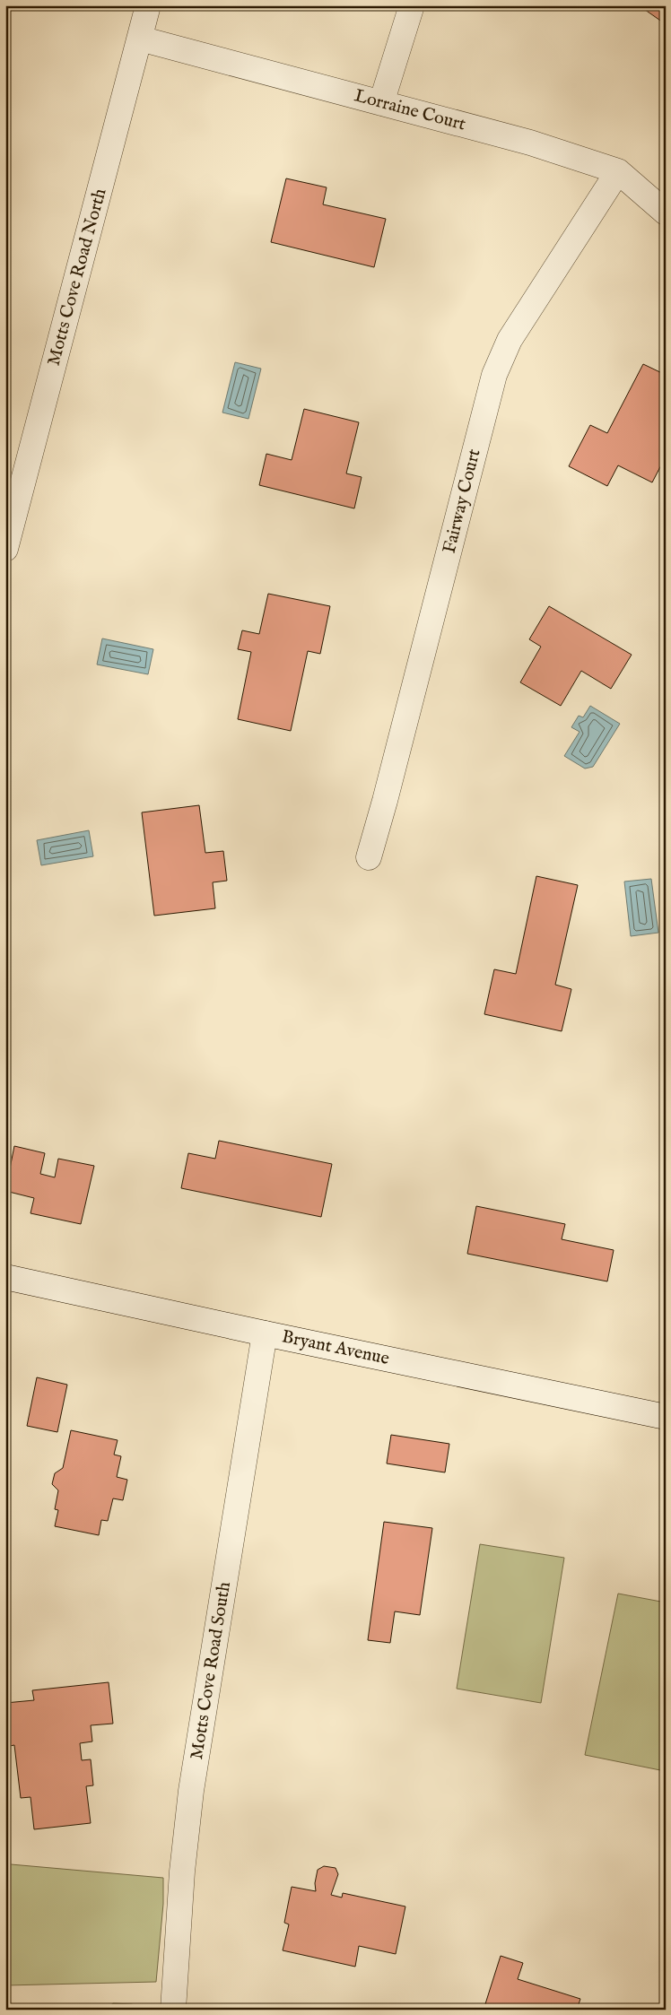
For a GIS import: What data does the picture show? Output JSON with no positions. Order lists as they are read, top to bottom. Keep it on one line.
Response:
{"streets":{"street":["Lorraine Court","Motts Cove Road North","Fairway Court","Bryant Avenue","Motts Cove Road South"]},"crossings":[["Lorraine Court","Motts Cove Road North"],["Lorraine Court","Fairway Court"],["Bryant Avenue","Motts Cove Road South"]]}
